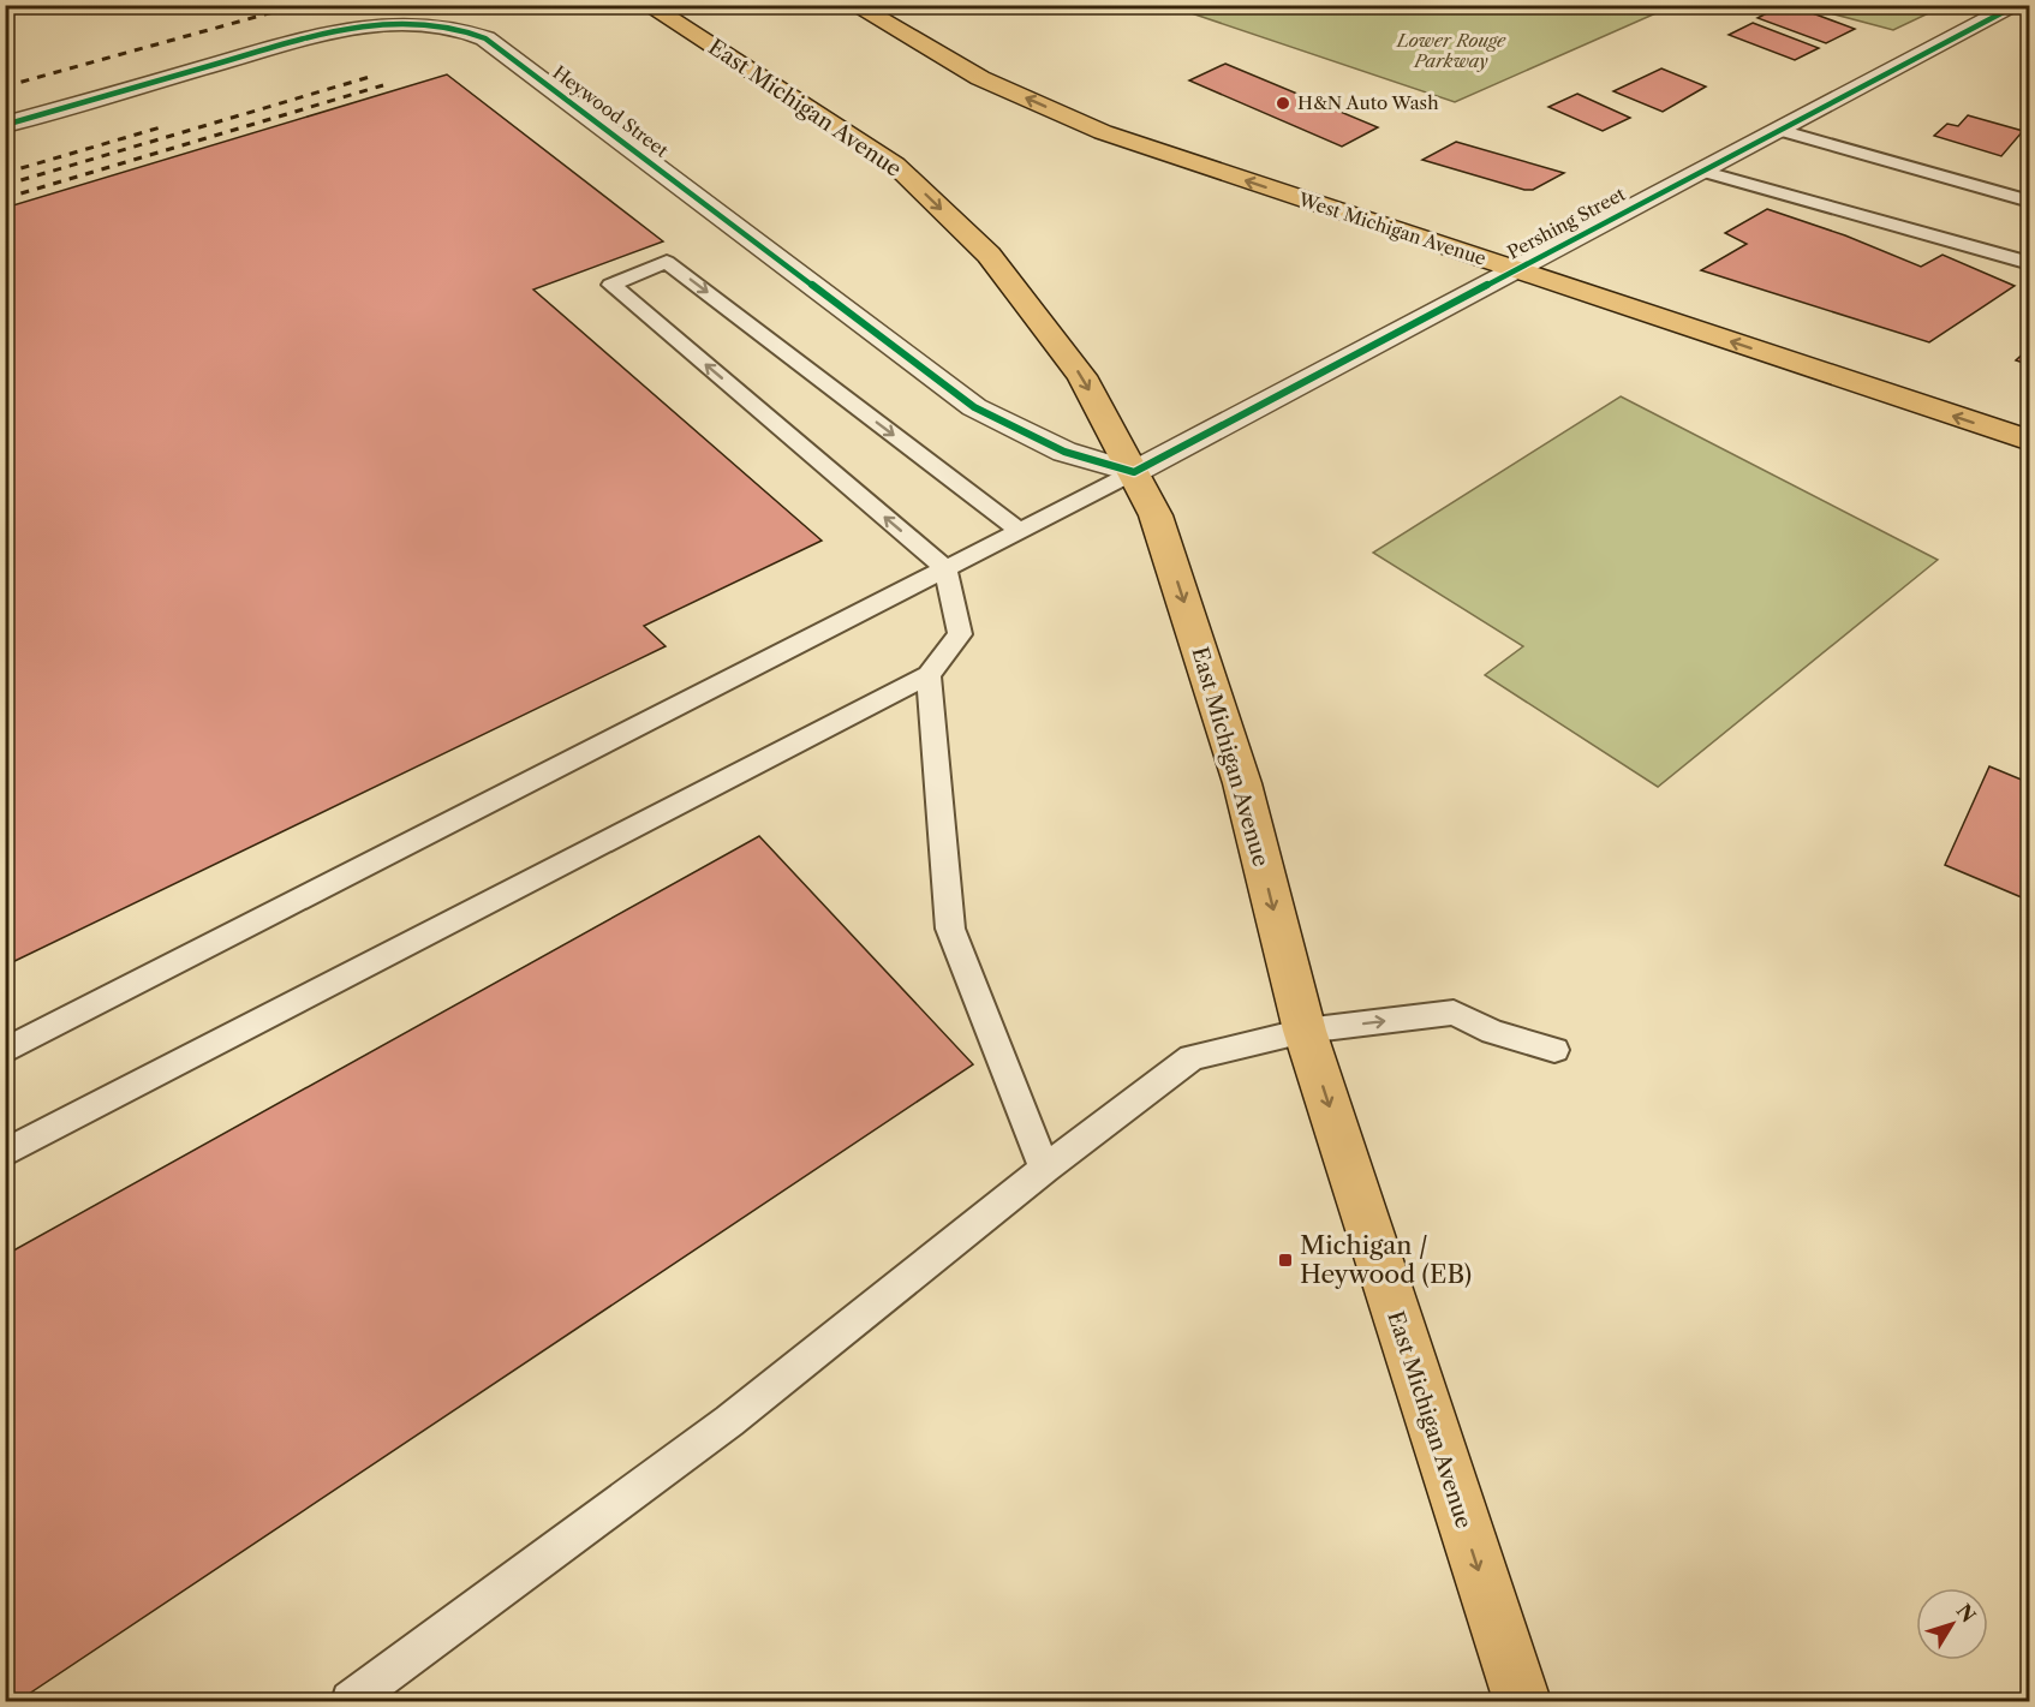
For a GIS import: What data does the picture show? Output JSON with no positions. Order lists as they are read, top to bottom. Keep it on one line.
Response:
{"streets":{"main road":["East Michigan Avenue","West Michigan Avenue"],"street":["Heywood Street","Pershing Street"]},"crossings":[["East Michigan Avenue","Heywood Street"],["East Michigan Avenue","Pershing Street"],["Heywood Street","Pershing Street"],["Pershing Street","West Michigan Avenue"]],"one_way":["East Michigan Avenue","West Michigan Avenue"],"parks":["Lower Rouge Parkway"],"places":{"other":["H&N Auto Wash"],"transit":["Michigan / Heywood (EB)"]},"north":"top right"}
